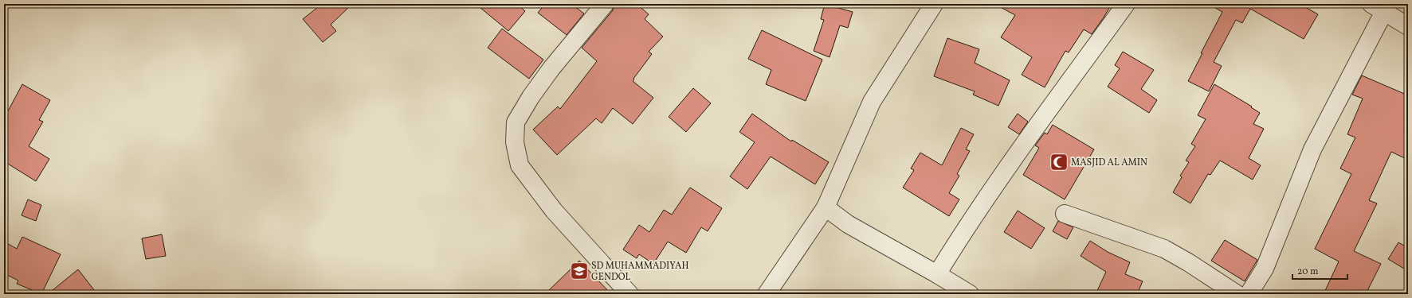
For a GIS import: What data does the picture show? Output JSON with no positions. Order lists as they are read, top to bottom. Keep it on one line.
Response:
{"places":{"mosque":["MASJID AL AMIN"],"school or university":["SD MUHAMMADIYAH GENDOL"]},"scale_bar":"20 m"}
